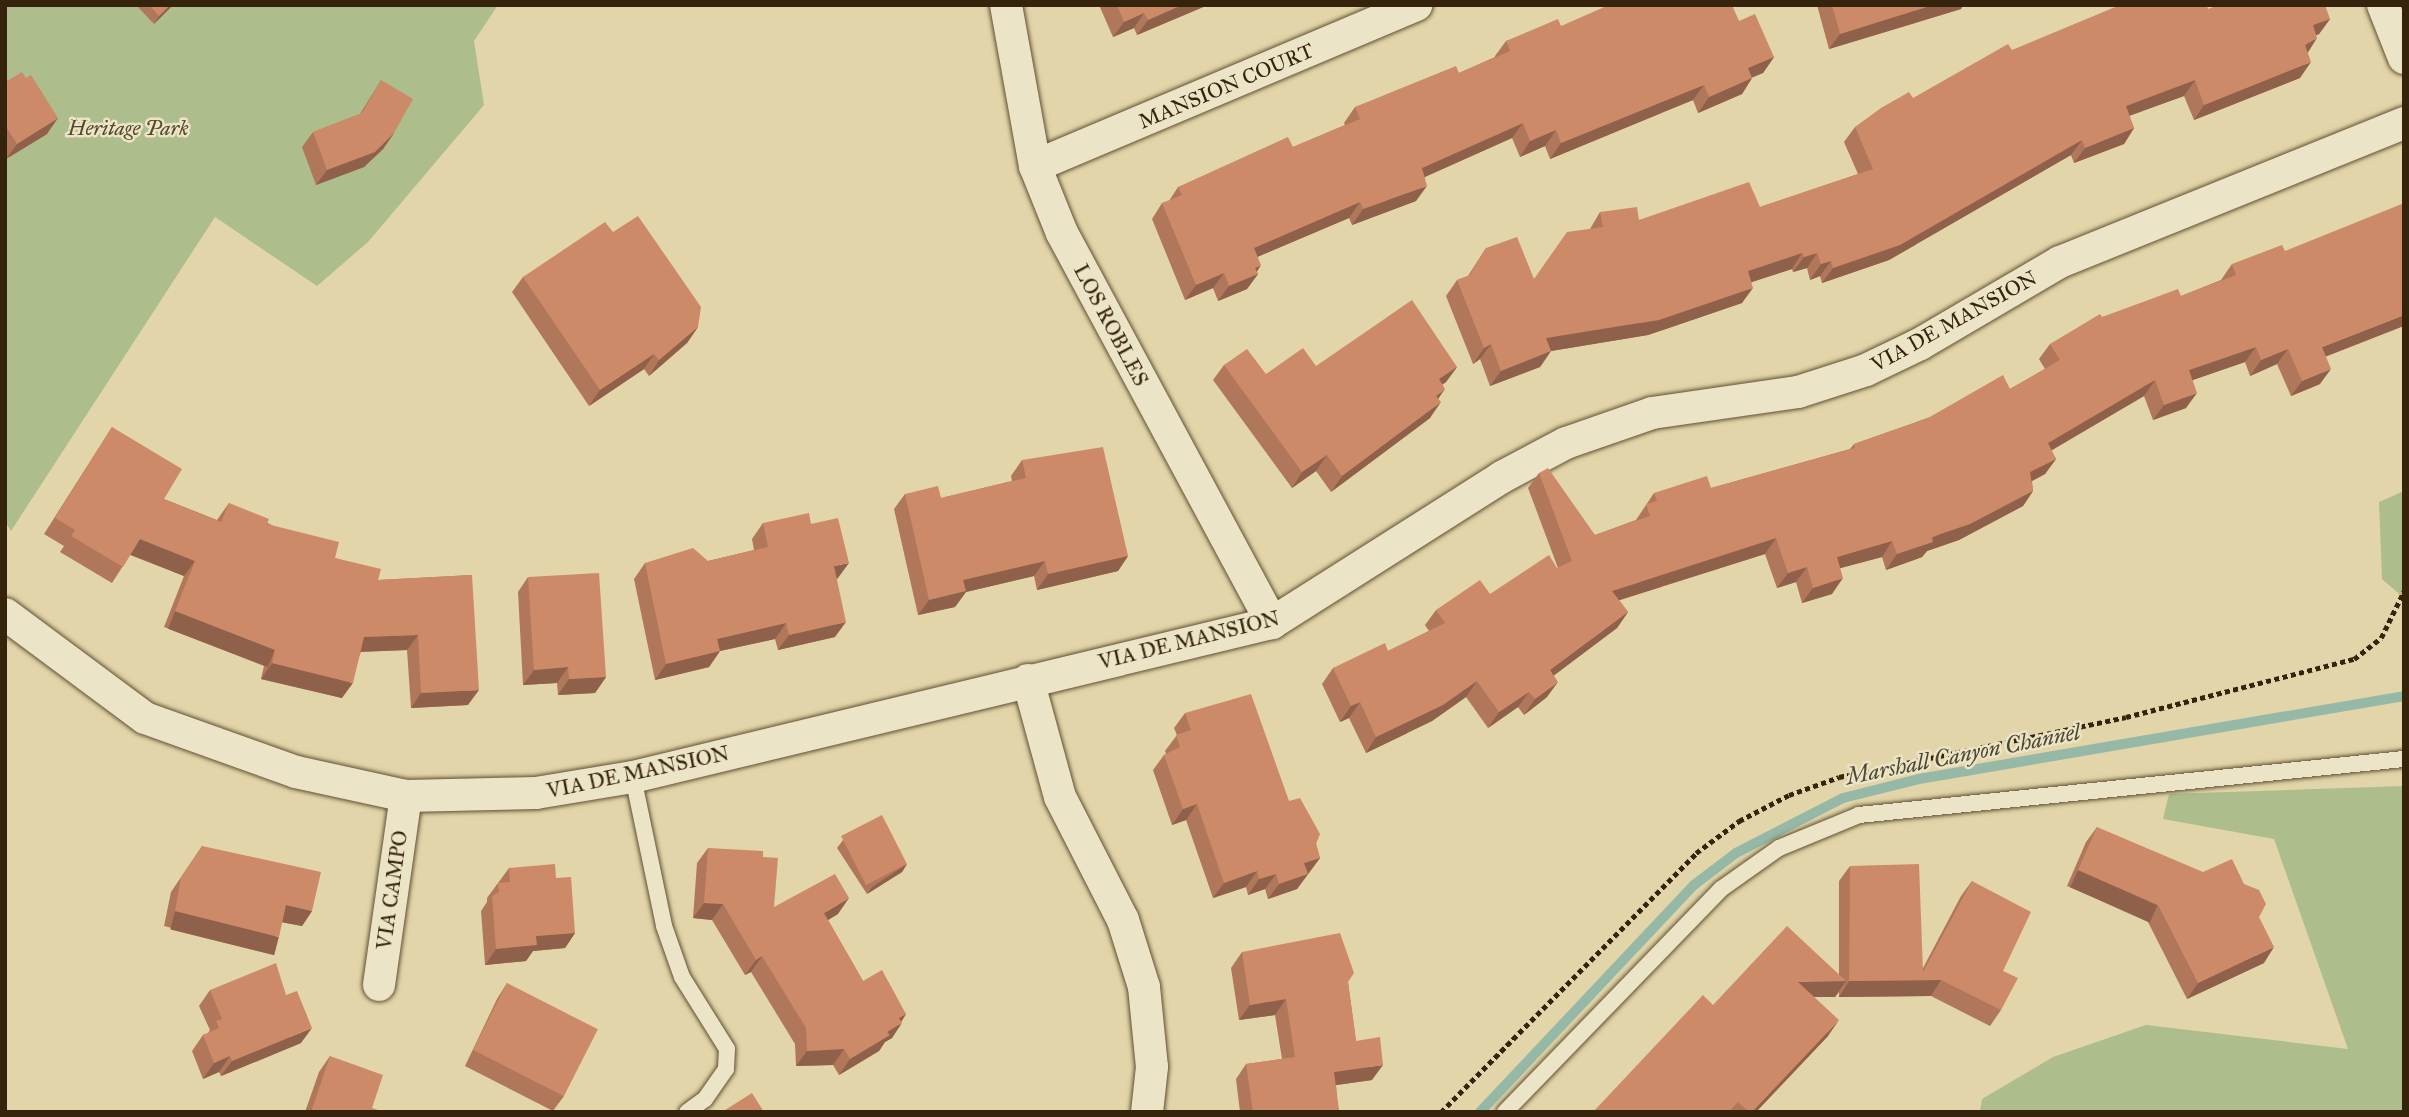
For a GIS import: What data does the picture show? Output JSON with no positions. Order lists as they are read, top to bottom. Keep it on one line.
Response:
{"streets":{"street":["MANSION COURT","VIA DE MANSION","LOS ROBLES","VIA CAMPO"]},"crossings":[["MANSION COURT","LOS ROBLES"],["VIA DE MANSION","LOS ROBLES"],["VIA DE MANSION","VIA CAMPO"]],"water":["Marshall Canyon Channel"],"parks":["Heritage Park"]}
